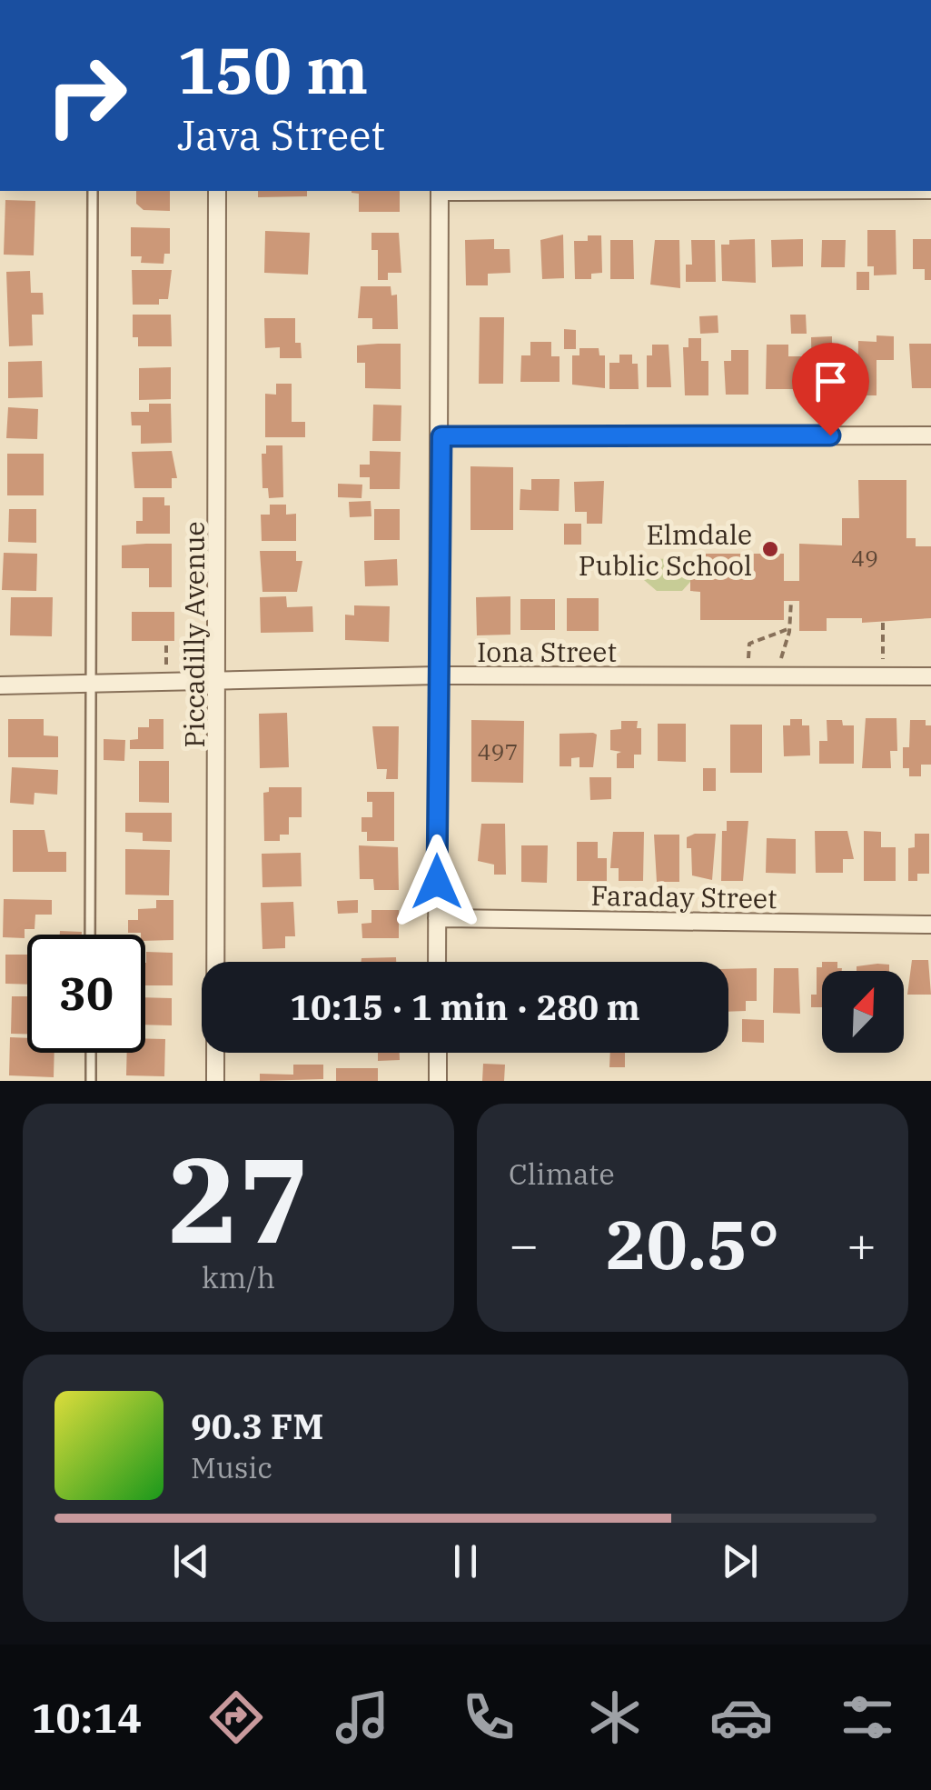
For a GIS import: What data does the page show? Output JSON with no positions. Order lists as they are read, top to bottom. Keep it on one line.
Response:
{"streets":{"street":["Piccadilly Avenue","Iona Street","Faraday Street"]},"crossings":[["Piccadilly Avenue","Iona Street"]],"places":["Elmdale Public School"],"house_numbers":["49","497"],"north":"top right","page":{"turn":["150 m","Java Street"],"limit":"30","trip":"10:15 · 1 min · 280 m","tile":[["27","km/h"],"Climate"],"heat":["−","20.5°","+"],"song":["90.3 FM","Music"],"tabs":"10:14"}}
